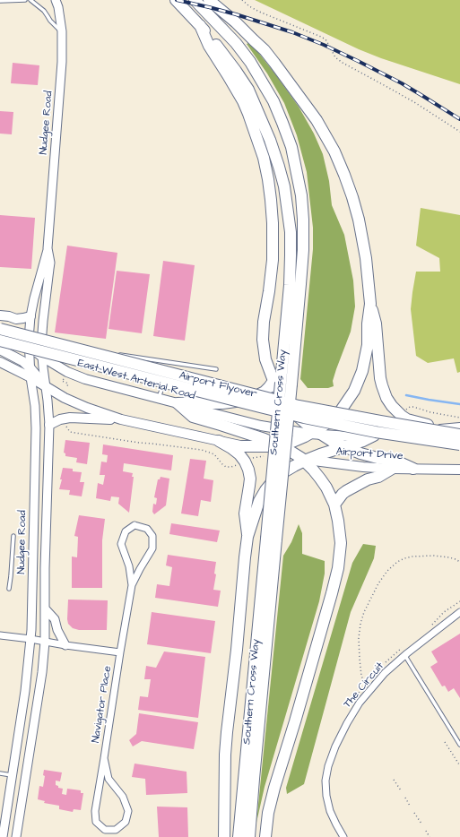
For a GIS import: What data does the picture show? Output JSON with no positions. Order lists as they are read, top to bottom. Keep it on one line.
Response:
{"streets":{"highway":["Airport Flyover","Southern Cross Way"],"main road":["Nudgee Road","East-West Arterial Road","Airport Drive"],"street":["The Circuit","Navigator Place"]},"crossings":[["Nudgee Road","East-West Arterial Road"],["Nudgee Road","Navigator Place"],["East-West Arterial Road","Airport Drive"]]}
